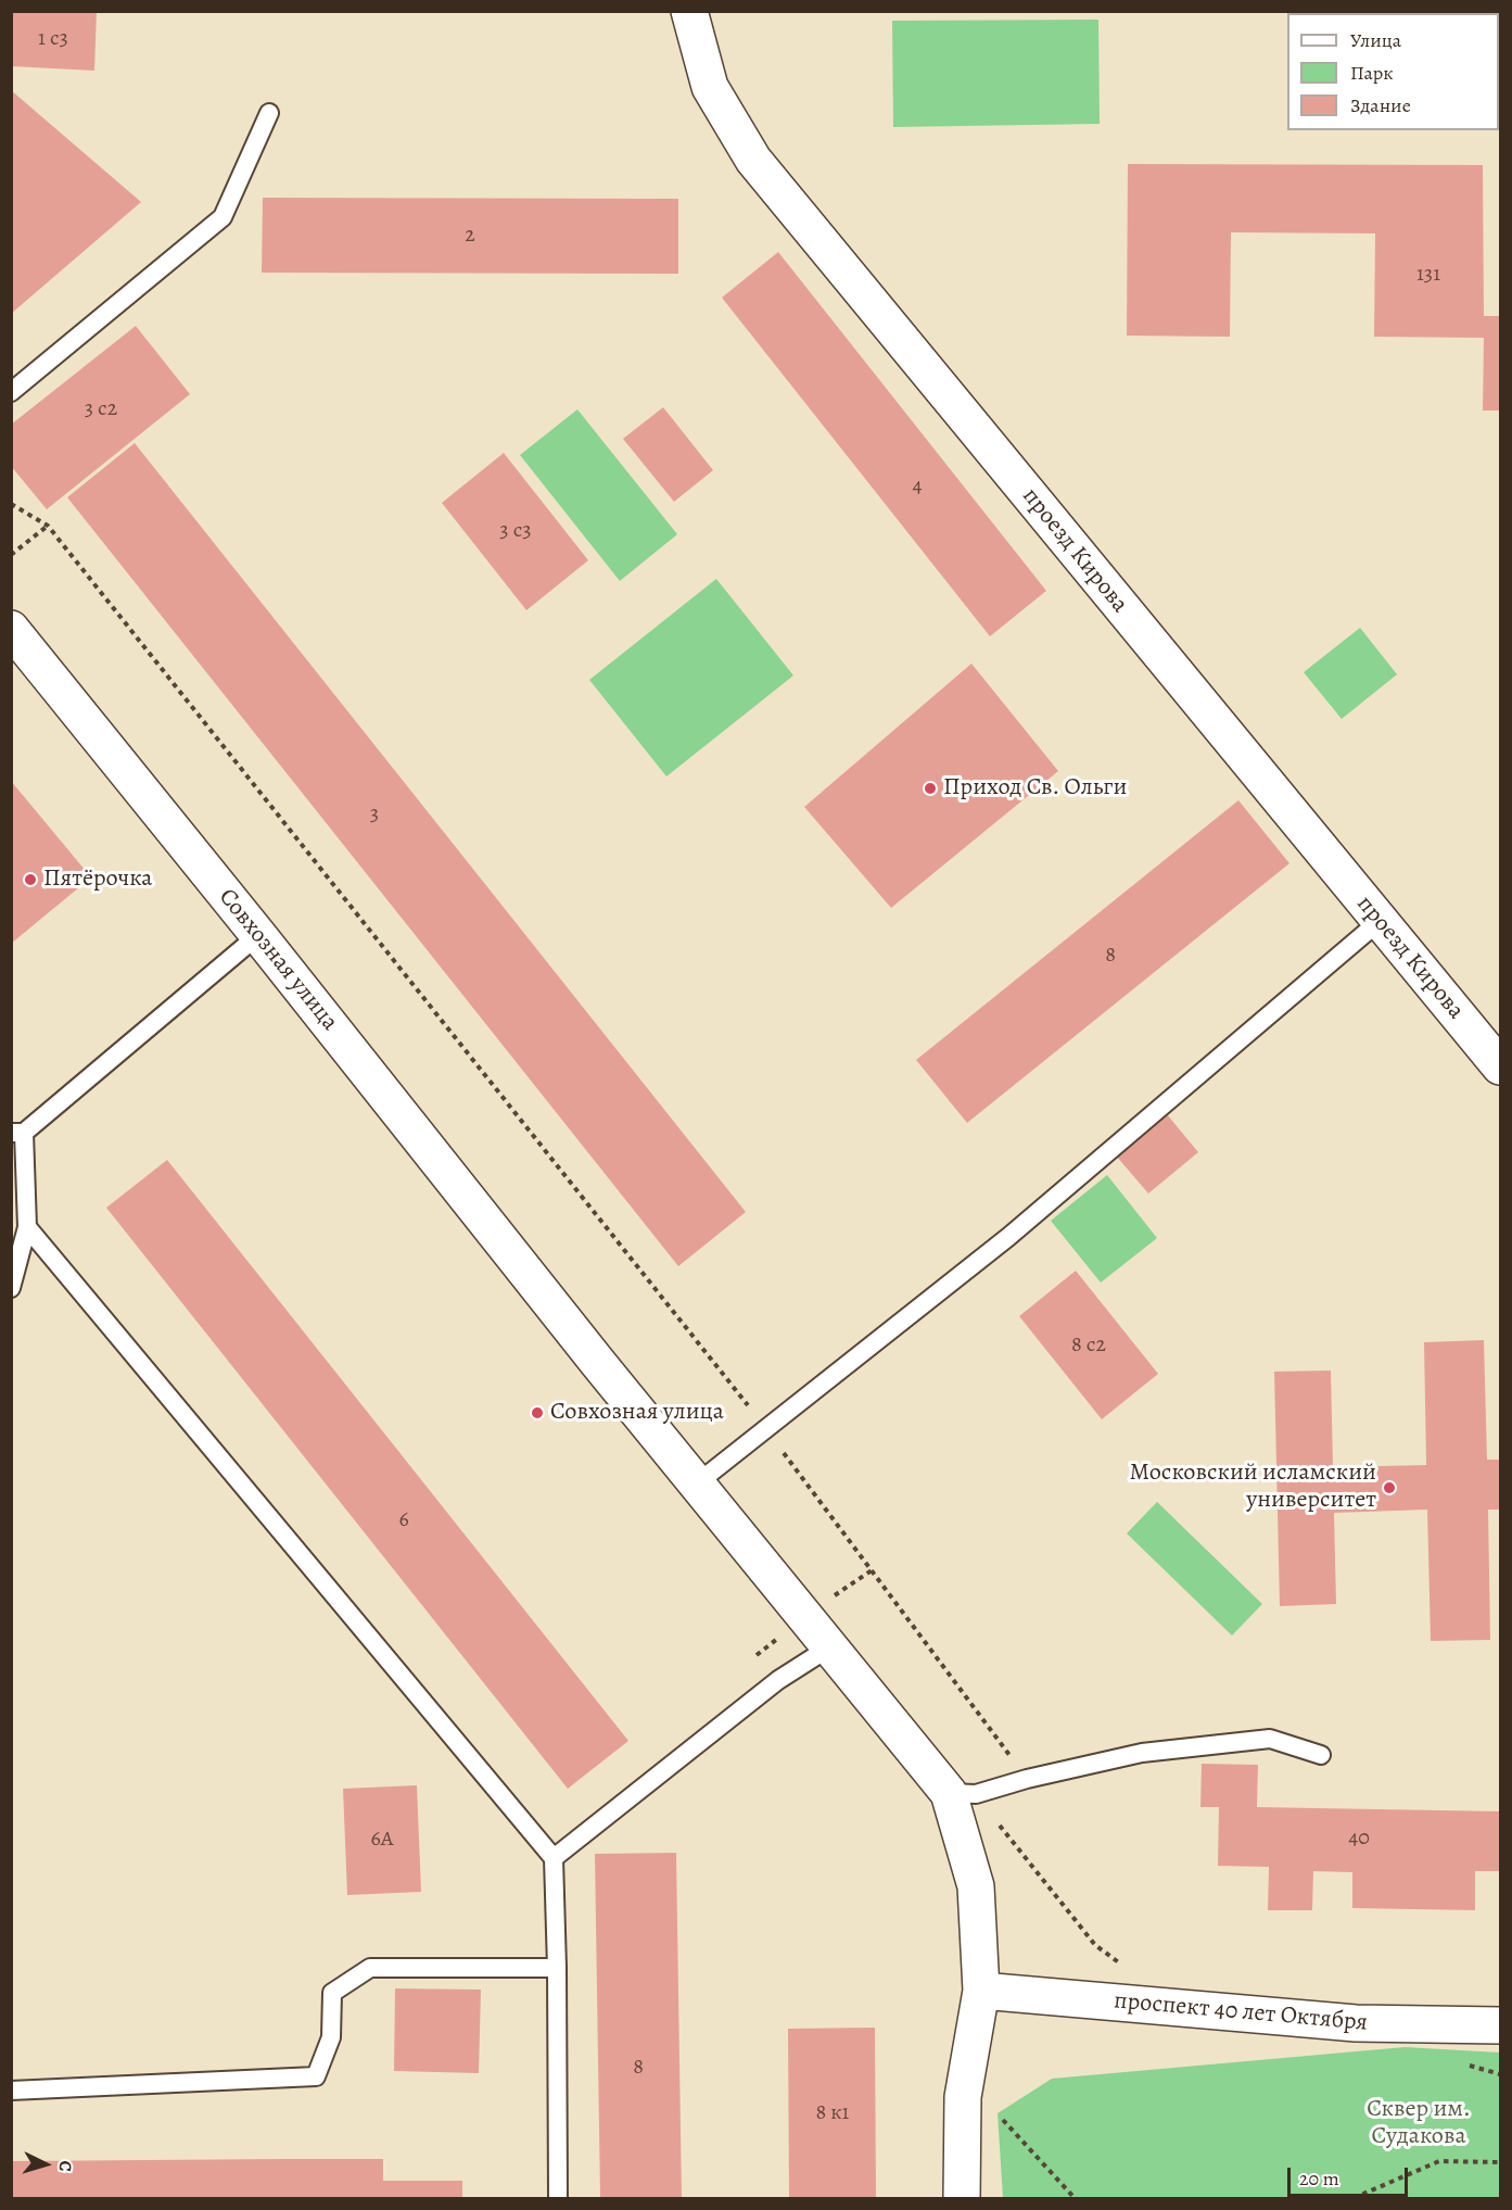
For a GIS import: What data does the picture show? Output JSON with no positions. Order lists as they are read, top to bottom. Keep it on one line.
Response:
{"streets":{"street":["проезд Кирова","Совхозная улица","проспект 40 лет Октября"]},"crossings":[["Совхозная улица","проспект 40 лет Октября"]],"parks":["Сквер им. Судакова"],"places":["Приход Св. Ольги","Пятёрочка","Совхозная улица","Московский исламский университет"],"house_numbers":["1 с3","2","131","3 с2","4","3 с3","3","8","8 с2","6","40","6А","8","8 к1"],"legend":["Улица","Парк","Здание"],"scale_bar":"20 m","north":"right"}
